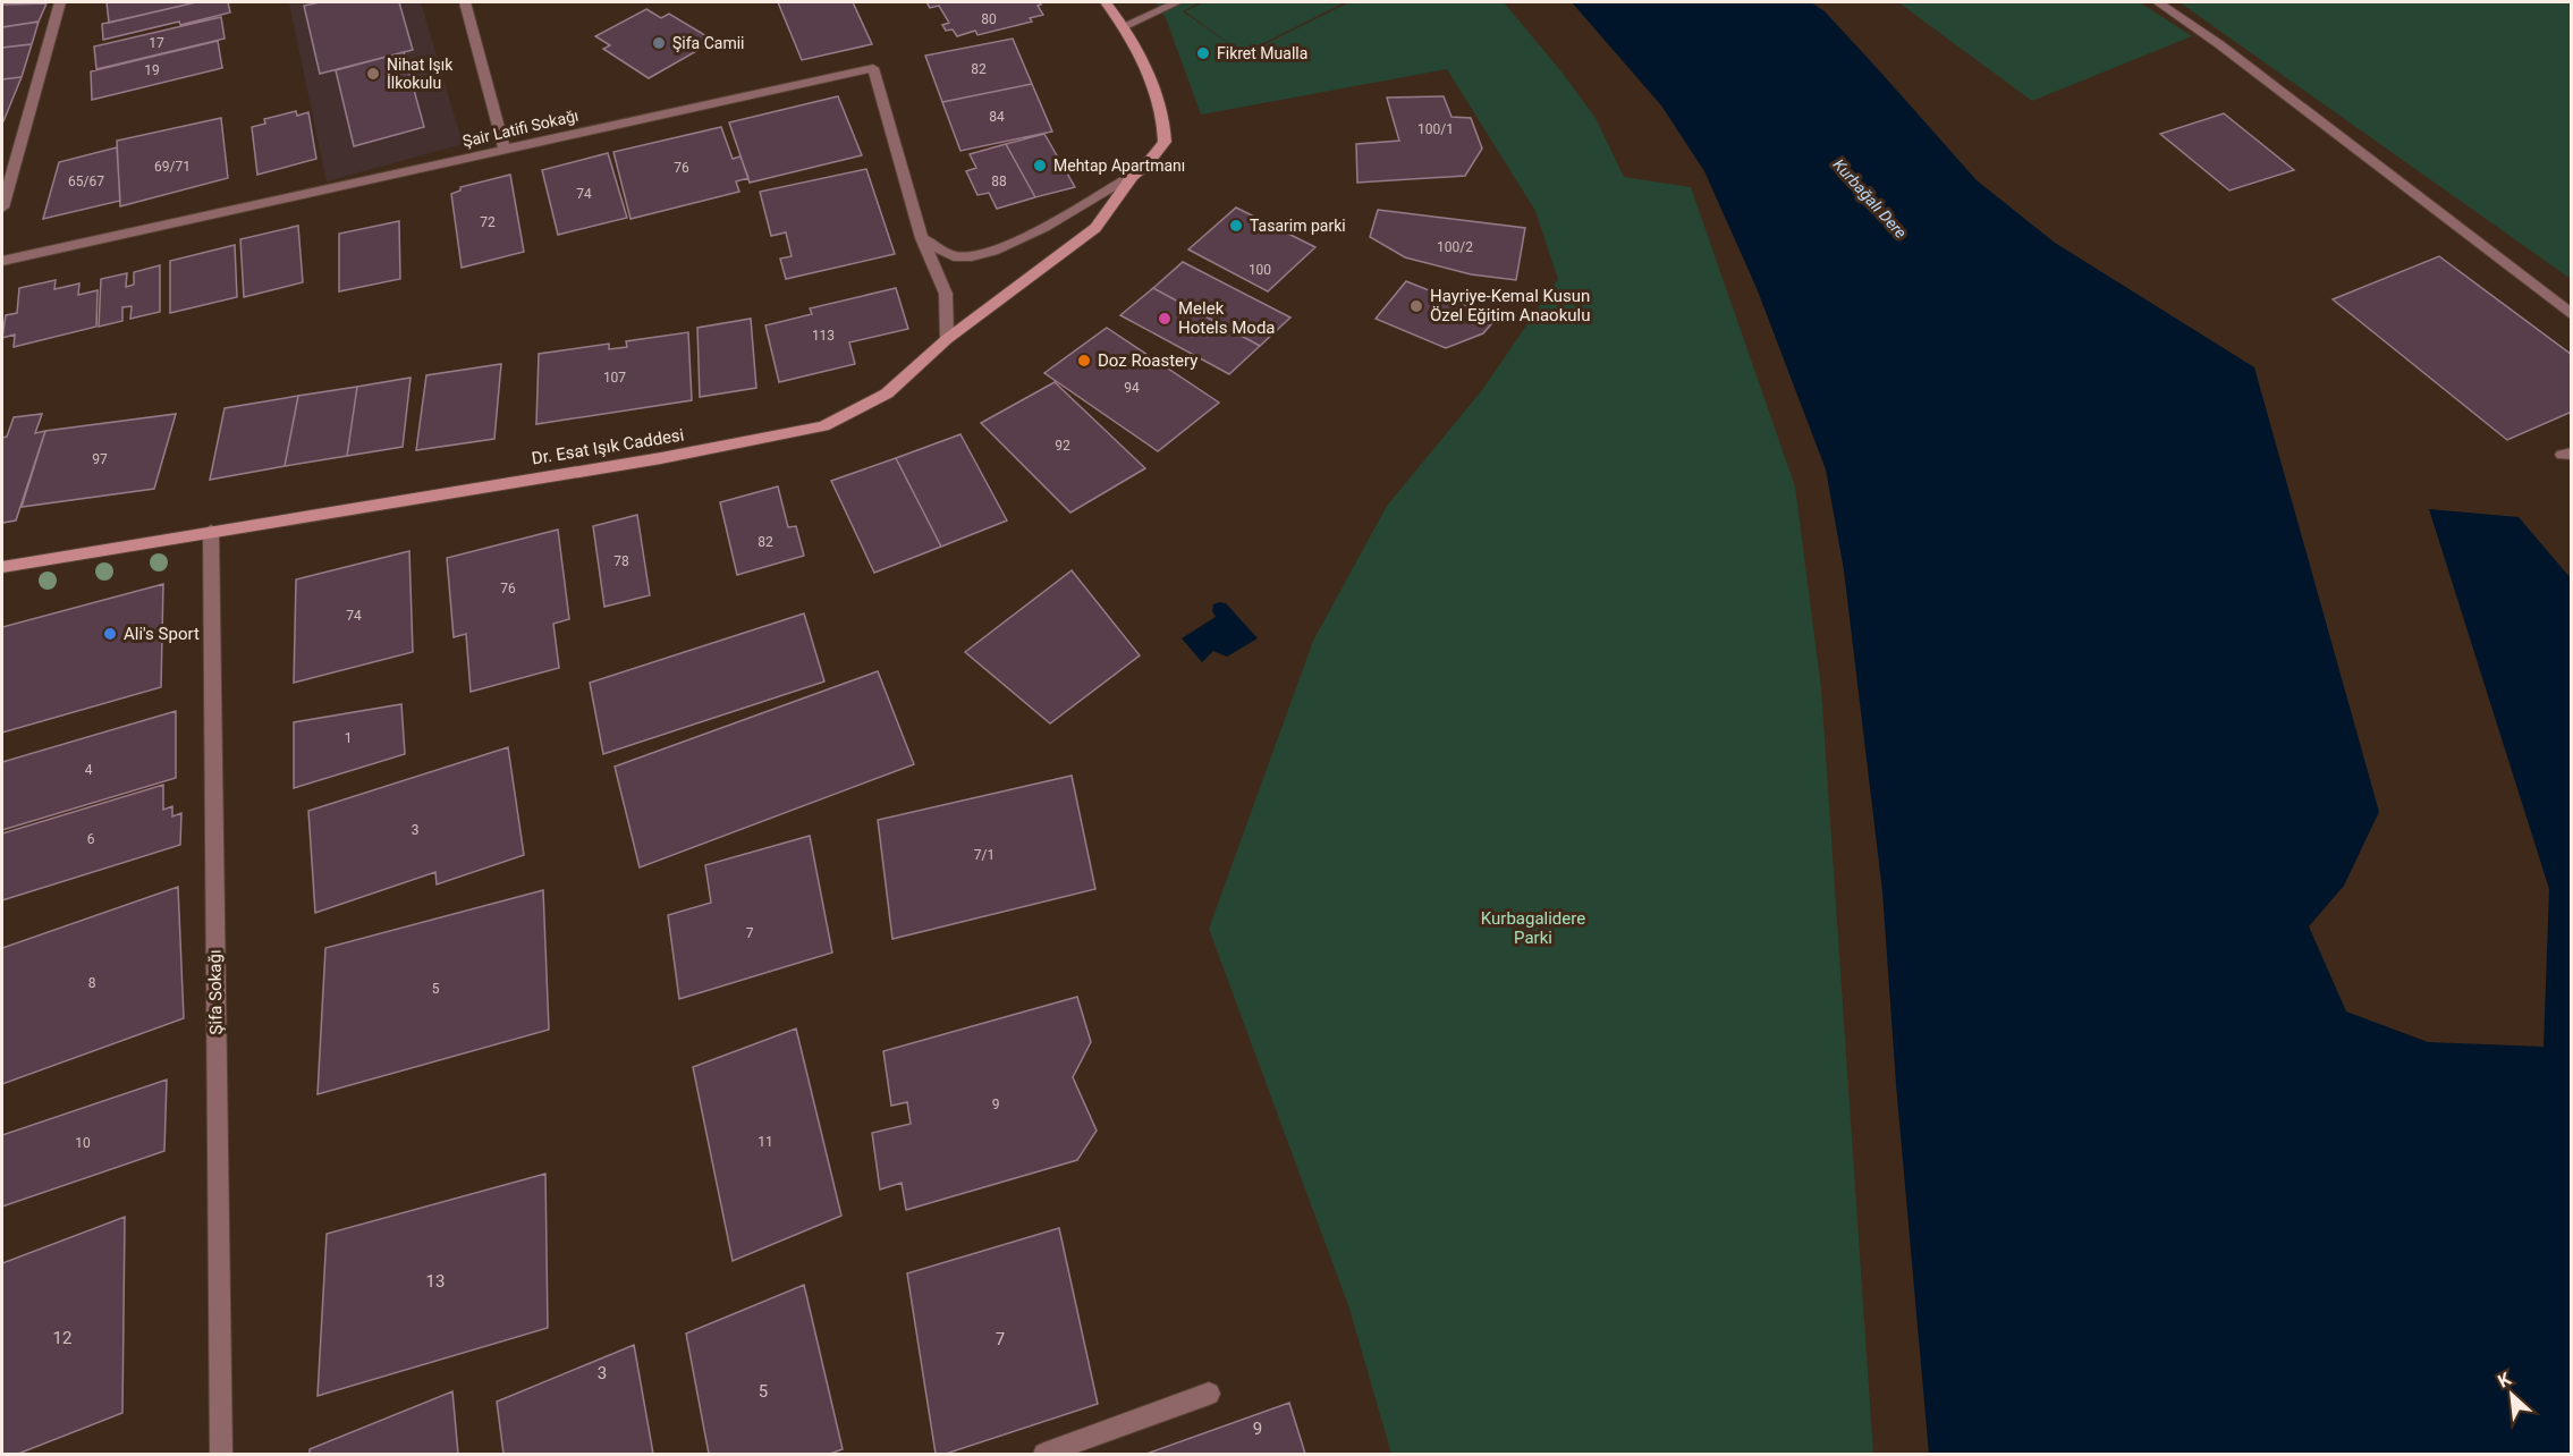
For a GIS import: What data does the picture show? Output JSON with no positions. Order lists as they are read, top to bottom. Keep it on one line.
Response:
{"streets":{"street":["Şair Latifi Sokağı","Dr. Esat Işık Caddesi","Şifa Sokağı"]},"crossings":[["Şair Latifi Sokağı","Dr. Esat Işık Caddesi"],["Dr. Esat Işık Caddesi","Şifa Sokağı"]],"water":["Kurbağalı Dere"],"parks":["Kurbagalidere Parki"],"places":["Şifa Camii","Fikret Mualla","Nihat Işık İlkokulu","Mehtap Apartmanı","Tasarim parki","Hayriye-Kemal Kusun Özel Eğitim Anaokulu","Melek Hotels Moda","Doz Roastery","Ali's Sport"],"house_numbers":["80","17","82","19","84","100/1","69/71","76","65/67","88","74","72","100/2","100","113","107","94","92","97","82","78","76","74","1","4","3","6","7/1","7","8","5","9","11","10","13","12","7","3","5","9"],"north":"top left"}
